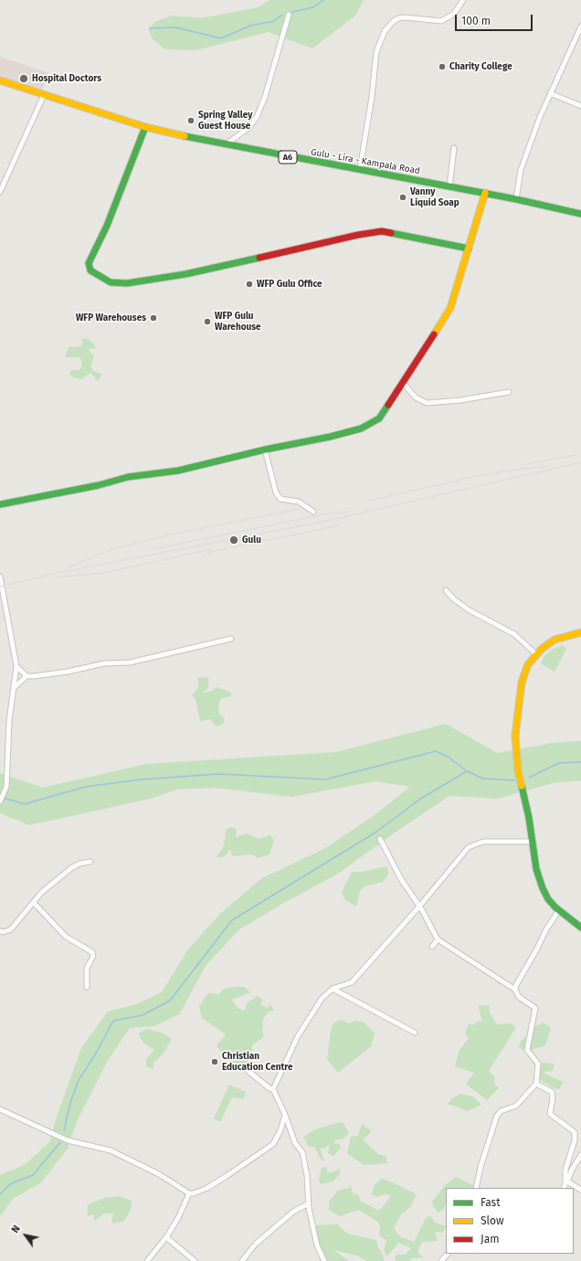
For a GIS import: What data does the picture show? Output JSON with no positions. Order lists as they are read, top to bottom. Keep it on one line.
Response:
{"streets":{"street":["A6","Gulu - Lira - Kampala Road"]},"places":["Charity College","Hospital Doctors","Spring Valley Guest House","Vanny Liquid Soap","WFP Gulu Office","WFP Warehouses","WFP Gulu Warehouse","Gulu","Christian Education Centre"],"legend":["Fast","Slow","Jam"],"scale_bar":"100 m","north":"top left"}
